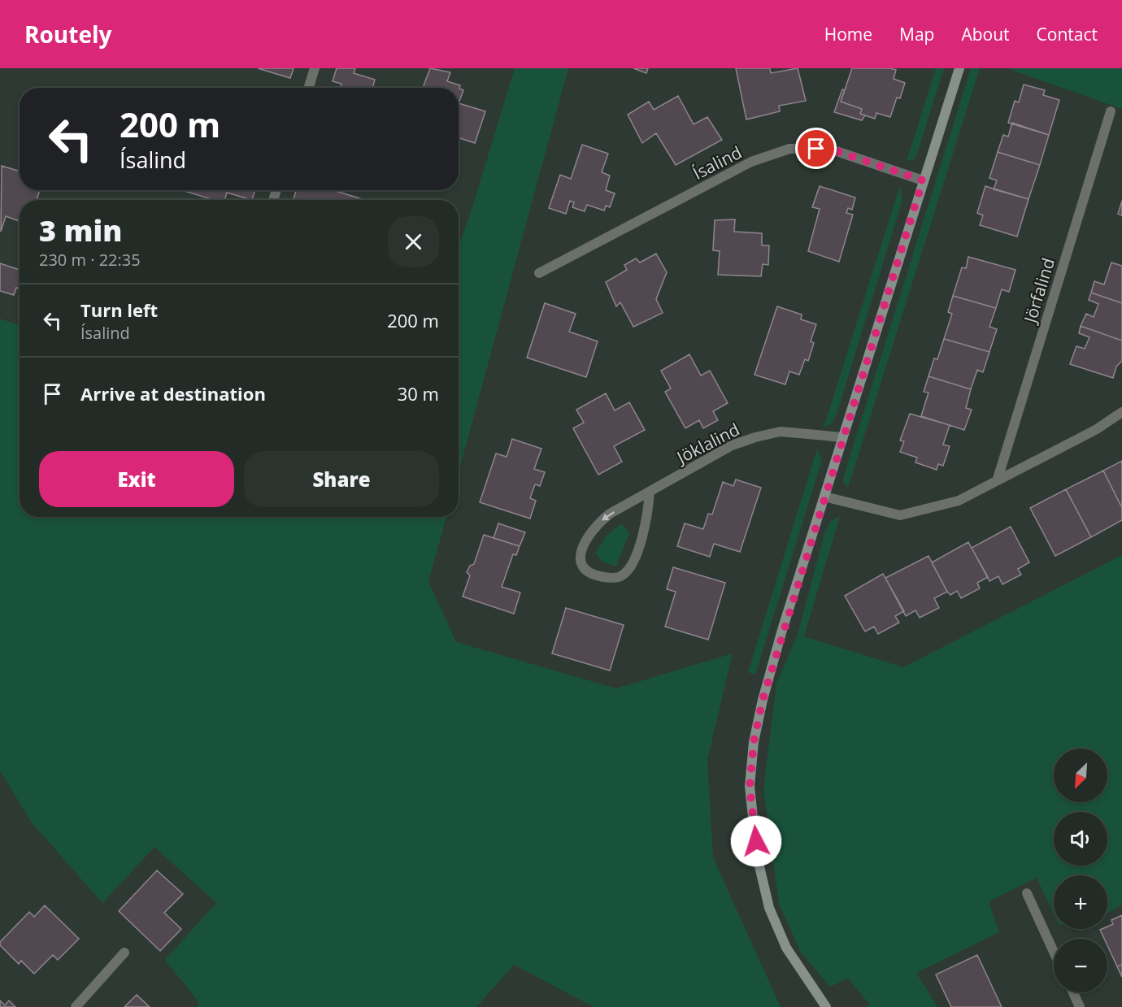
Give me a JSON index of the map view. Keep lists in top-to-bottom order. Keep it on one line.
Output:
{"streets":{"street":["Ísalind","Jörfalind","Jöklalind"]},"north":"bottom left","page":{"header":"Routely","nav":["Home","Map","About","Contact"],"turn":["200 m","Ísalind"],"heading":["3 min","230 m · 22:35"],"list":[{"name":"Turn left","note":"Ísalind","value":"200 m"},{"name":"Arrive at destination","value":"30 m"}],"buttons":["Exit","Share"],"map_buttons":["+","−"]}}
